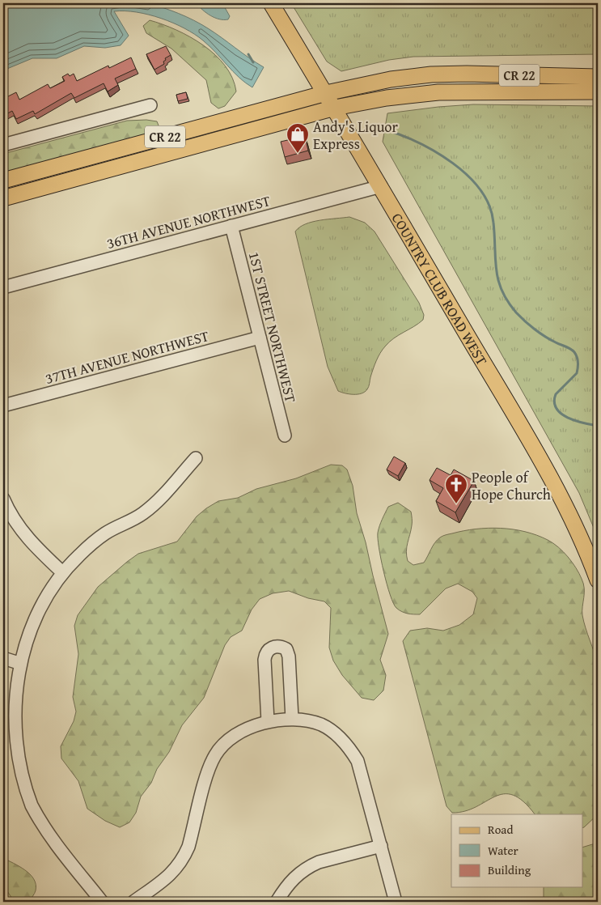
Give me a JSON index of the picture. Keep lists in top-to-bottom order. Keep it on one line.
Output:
{"streets":{"main road":["CR 22","COUNTRY CLUB ROAD WEST"],"street":["36TH AVENUE NORTHWEST","1ST STREET NORTHWEST","37TH AVENUE NORTHWEST"]},"crossings":[["CR 22","COUNTRY CLUB ROAD WEST"],["36TH AVENUE NORTHWEST","COUNTRY CLUB ROAD WEST"],["36TH AVENUE NORTHWEST","1ST STREET NORTHWEST"],["1ST STREET NORTHWEST","37TH AVENUE NORTHWEST"]],"places":{"shop":["Andy's Liquor Express"],"church":["People of Hope Church"]},"legend":["Road","Water","Building"]}
